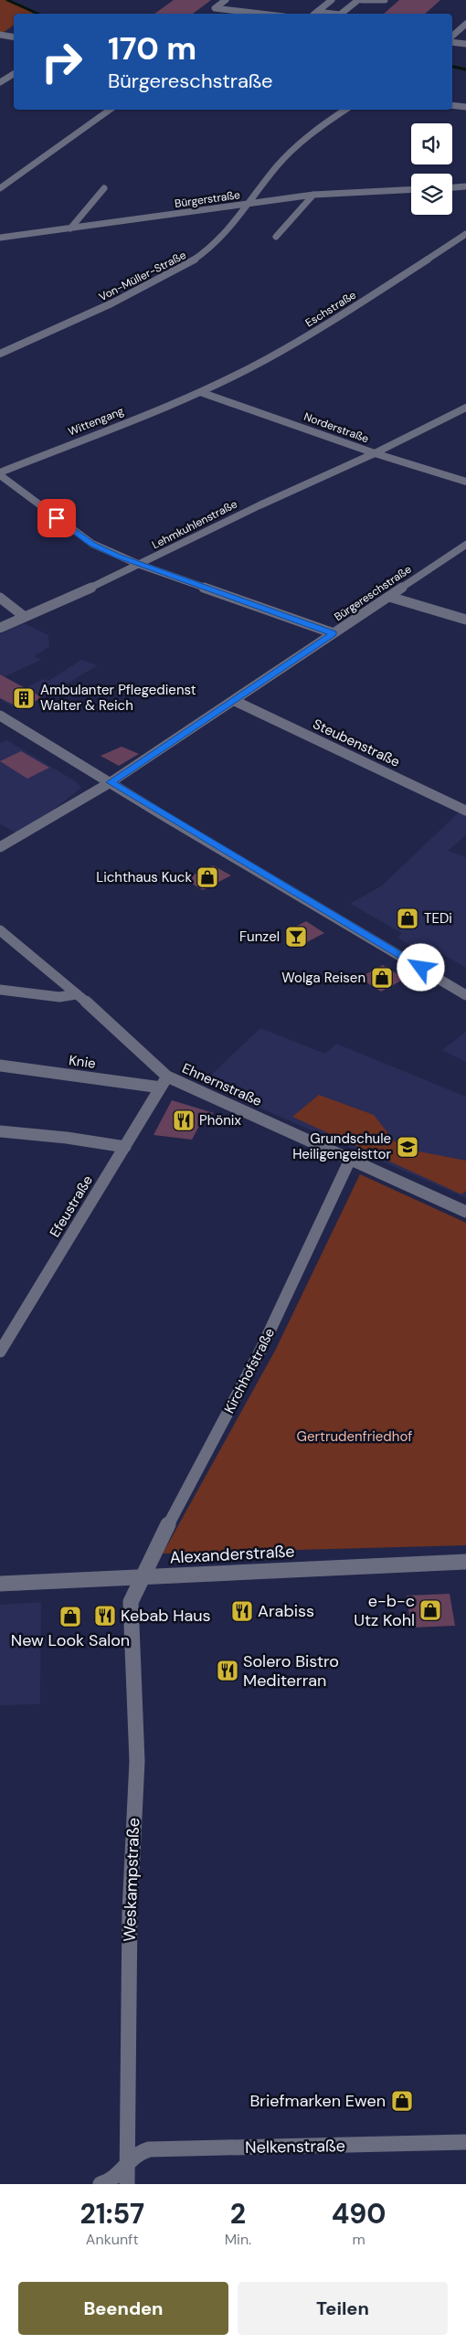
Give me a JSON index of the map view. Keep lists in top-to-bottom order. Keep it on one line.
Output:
{"streets":{"street":["Bürgerstraße","Von-Müller-Straße","Eschstraße","Wittengang","Norderstraße","Lehmkuhlenstraße","Bürgereschstraße","Steubenstraße","Knie","Ehnernstraße","Efeustraße","Kirchhofstraße","Alexanderstraße","Weskampstraße","Nelkenstraße"]},"crossings":[["Bürgerstraße","Von-Müller-Straße"],["Eschstraße","Wittengang"],["Eschstraße","Norderstraße"],["Wittengang","Norderstraße"],["Norderstraße","Lehmkuhlenstraße"],["Bürgereschstraße","Steubenstraße"],["Knie","Efeustraße"],["Ehnernstraße","Efeustraße"],["Ehnernstraße","Kirchhofstraße"],["Kirchhofstraße","Alexanderstraße"],["Kirchhofstraße","Weskampstraße"],["Alexanderstraße","Weskampstraße"],["Weskampstraße","Nelkenstraße"]],"parks":["Gertrudenfriedhof"],"places":{"building":["Ambulanter Pflegedienst Walter & Reich"],"shop":["Lichthaus Kuck","TEDi","Wolga Reisen","e-b-c Utz Kohl","New Look Salon","Briefmarken Ewen"],"bar":["Funzel"],"restaurant":["Phönix","Arabiss","Kebab Haus","Solero Bistro Mediterran"],"school or university":["Grundschule Heiligengeisttor"]},"page":{"turn":["170 m","Bürgereschstraße"],"eta":["21:57","Ankunft","2","Min.","490","m"],"buttons":["Beenden","Teilen"]}}
